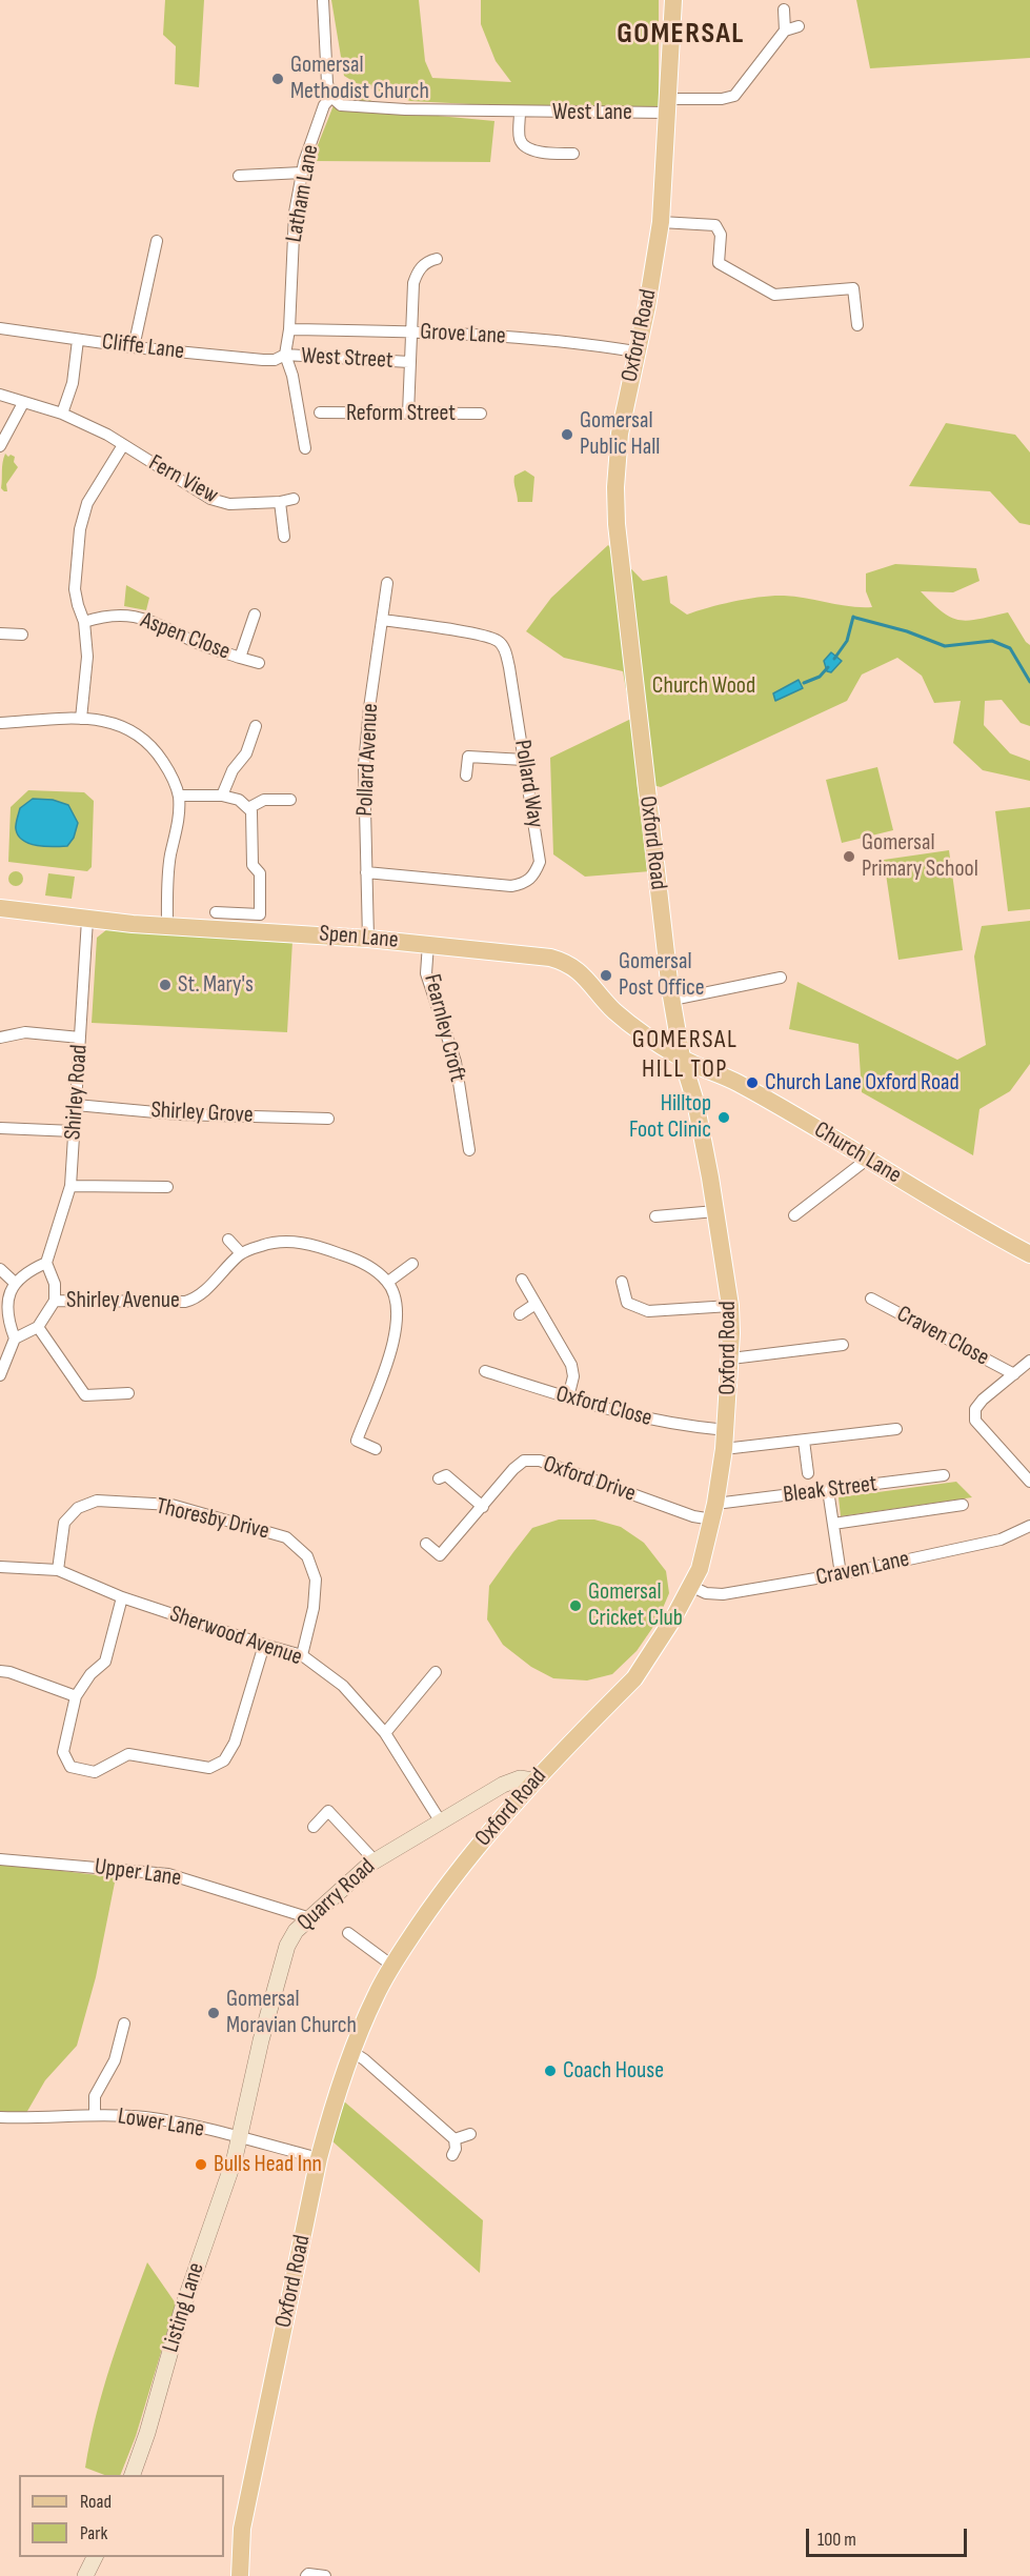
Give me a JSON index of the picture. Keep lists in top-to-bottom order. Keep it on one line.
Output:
{"streets":{"main road":["Oxford Road","Spen Lane","Church Lane"],"street":["West Lane","Latham Lane","Grove Lane","Cliffe Lane","West Street","Reform Street","Fern View","Aspen Close","Pollard Avenue","Pollard Way","Fearnley Croft","Shirley Road","Shirley Grove","Shirley Avenue","Craven Close","Oxford Close","Oxford Drive","Bleak Street","Thoresby Drive","Craven Lane","Sherwood Avenue","Upper Lane","Quarry Road","Lower Lane","Listing Lane"]},"crossings":[["West Lane","Latham Lane"],["West Lane","Oxford Road"],["Latham Lane","Grove Lane"],["Latham Lane","Cliffe Lane"],["Latham Lane","West Street"],["Grove Lane","Oxford Road"],["Oxford Road","Spen Lane"],["Oxford Road","Church Lane"],["Oxford Road","Oxford Close"],["Oxford Road","Oxford Drive"],["Oxford Road","Bleak Street"],["Oxford Road","Craven Lane"],["Oxford Road","Quarry Road"],["Oxford Road","Lower Lane"],["Cliffe Lane","West Street"],["Pollard Avenue","Pollard Way"],["Pollard Avenue","Spen Lane"],["Spen Lane","Fearnley Croft"],["Spen Lane","Shirley Road"],["Spen Lane","Church Lane"],["Shirley Road","Shirley Grove"],["Oxford Drive","Bleak Street"],["Thoresby Drive","Sherwood Avenue"],["Sherwood Avenue","Quarry Road"],["Upper Lane","Quarry Road"],["Quarry Road","Lower Lane"],["Quarry Road","Listing Lane"],["Lower Lane","Listing Lane"]],"districts":["GOMERSAL","GOMERSAL HILL TOP"],"parks":["Church Wood"],"places":["Gomersal Methodist Church","Gomersal Public Hall","Gomersal Primary School","Gomersal Post Office","St. Mary's","Church Lane Oxford Road","Hilltop Foot Clinic","Gomersal Cricket Club","Gomersal Moravian Church","Coach House","Bulls Head Inn"],"legend":["Road","Park"],"scale_bar":"100 m"}
